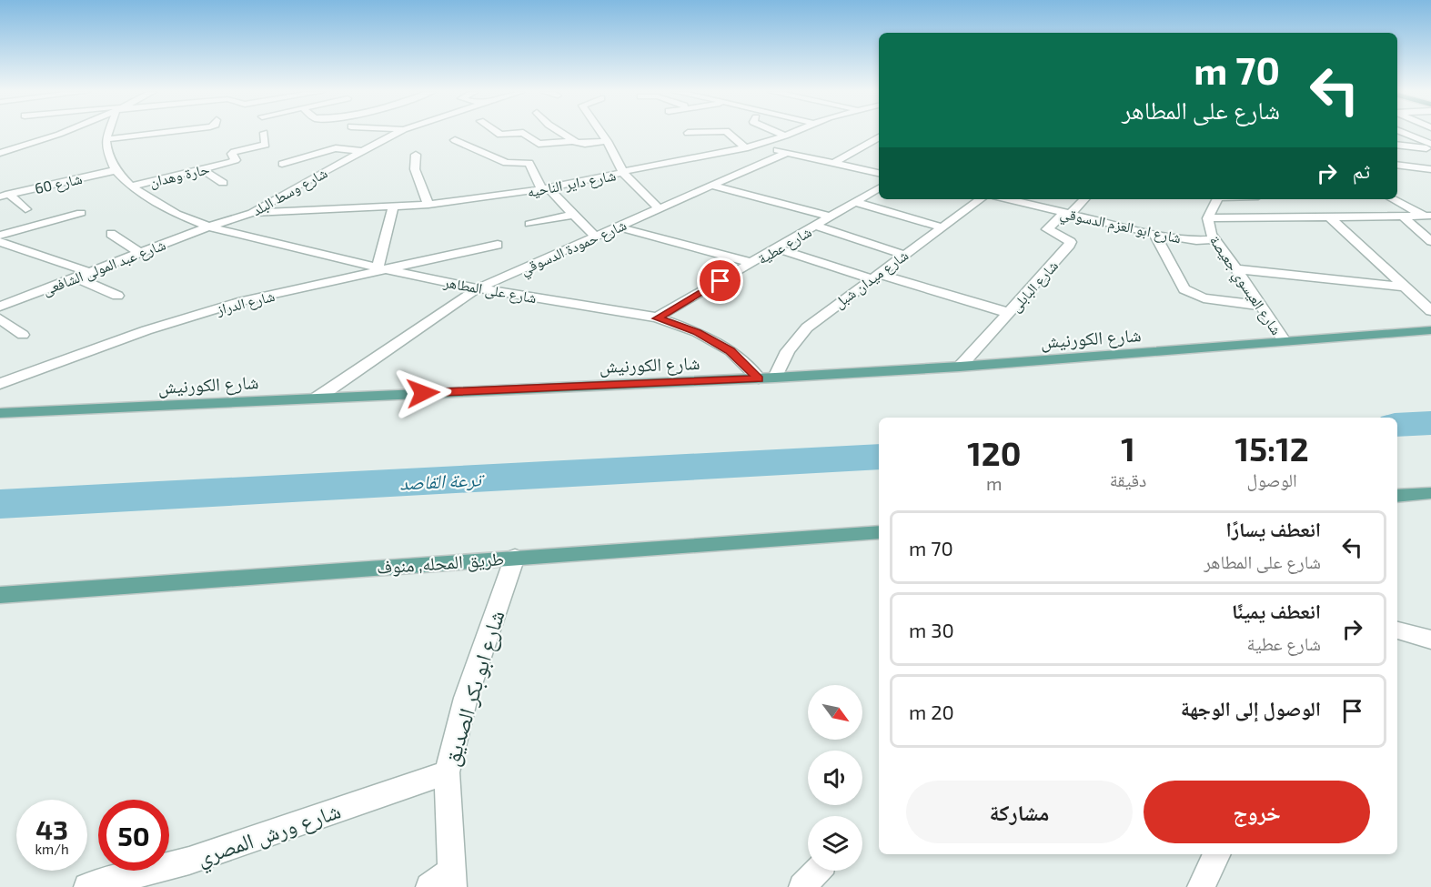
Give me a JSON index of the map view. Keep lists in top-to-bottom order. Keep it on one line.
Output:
{"streets":{"main road":["شارع الكورنيش","طريق المحله, منوف"],"street":["حارة وهدان","شارع 60","شارع داير الناحيه","شارع وسط البلد","شارع ابو العزم الدسوقي","شارع عطية","شارع حمودة الدسوقي","شارع عبد المولى الشافعى","شارع ميدان شبل","شارع العيسوي جعيصة","شارع البابلى","شارع على المطاهر","شارع الدراز","شارع ابو بكر الصديق","شارع ورش المصري"]},"crossings":[["شارع داير الناحيه","شارع وسط البلد"],["شارع وسط البلد","شارع عبد المولى الشافعى"],["شارع وسط البلد","شارع على المطاهر"],["شارع ابو العزم الدسوقي","شارع العيسوي جعيصة"],["شارع ابو العزم الدسوقي","شارع البابلى"],["شارع عطية","شارع على المطاهر"],["شارع حمودة الدسوقي","شارع على المطاهر"],["شارع حمودة الدسوقي","شارع الكورنيش"],["شارع عبد المولى الشافعى","شارع على المطاهر"],["شارع ميدان شبل","شارع الكورنيش"],["شارع العيسوي جعيصة","شارع الكورنيش"],["شارع البابلى","شارع الكورنيش"],["شارع على المطاهر","شارع الدراز"],["شارع على المطاهر","شارع الكورنيش"],["طريق المحله, منوف","شارع ابو بكر الصديق"],["شارع ابو بكر الصديق","شارع ورش المصري"]],"water":["ترعة القاصد"],"north":"bottom right","page":{"turn":["70 m","شارع على المطاهر"],"then":"ثم","eta":["15:12","الوصول","1","دقيقة","120","m"],"list":[{"name":"انعطف يسارًا","note":"شارع على المطاهر","value":"70 m"},{"name":"انعطف يمينًا","note":"شارع عطية","value":"30 m"},{"name":"الوصول إلى الوجهة","value":"20 m"}],"buttons":["خروج","مشاركة"],"speed":"43 km/h","limit":"50"}}
